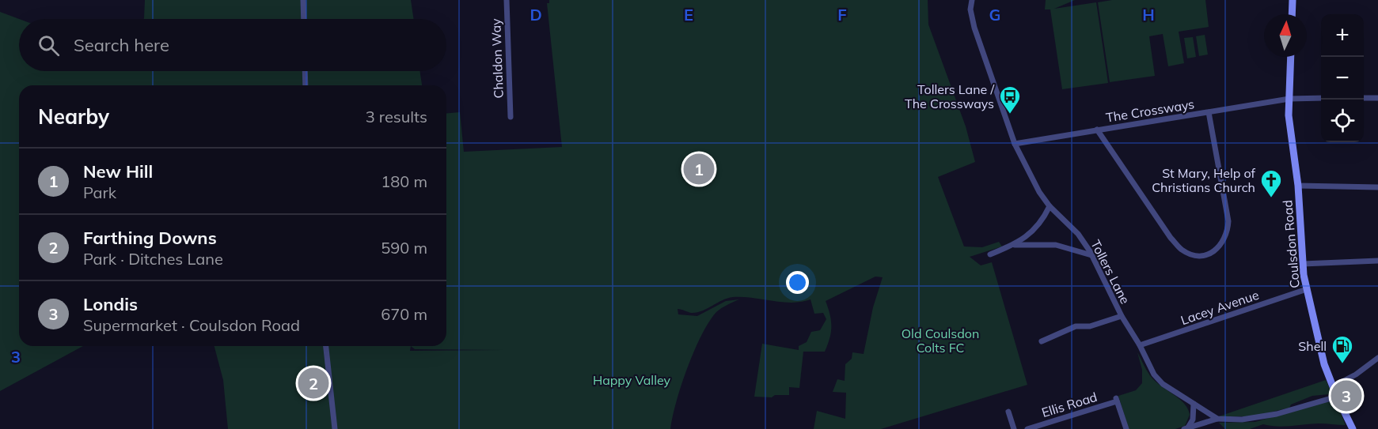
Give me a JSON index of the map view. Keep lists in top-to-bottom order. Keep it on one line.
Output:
{"streets":{"main road":["Coulsdon Road"],"street":["Chaldon Way","The Crossways","Tollers Lane","Lacey Avenue","Ellis Road"]},"crossings":[["The Crossways","Coulsdon Road"],["The Crossways","Tollers Lane"],["Coulsdon Road","Lacey Avenue"],["Tollers Lane","Lacey Avenue"]],"parks":["Old Coulsdon Colts FC","Happy Valley"],"places":{"bus stop":["Tollers Lane / The Crossways"],"church":["St Mary, Help of Christians Church"],"fuel station":["Shell"]},"north":"top","page":{"map_buttons":["+","−"],"search":"Search here","heading":["Nearby","3 results"],"list":[{"mark":"1","name":"New Hill","note":"Park","value":"180 m"},{"mark":"2","name":"Farthing Downs","note":"Park · Ditches Lane","value":"590 m"},{"mark":"3","name":"Londis","note":"Supermarket · Coulsdon Road","value":"670 m"}],"pins":["1","2","3"]},"grid":{"columns":["D","E","F","G","H"],"rows":["3"]}}
